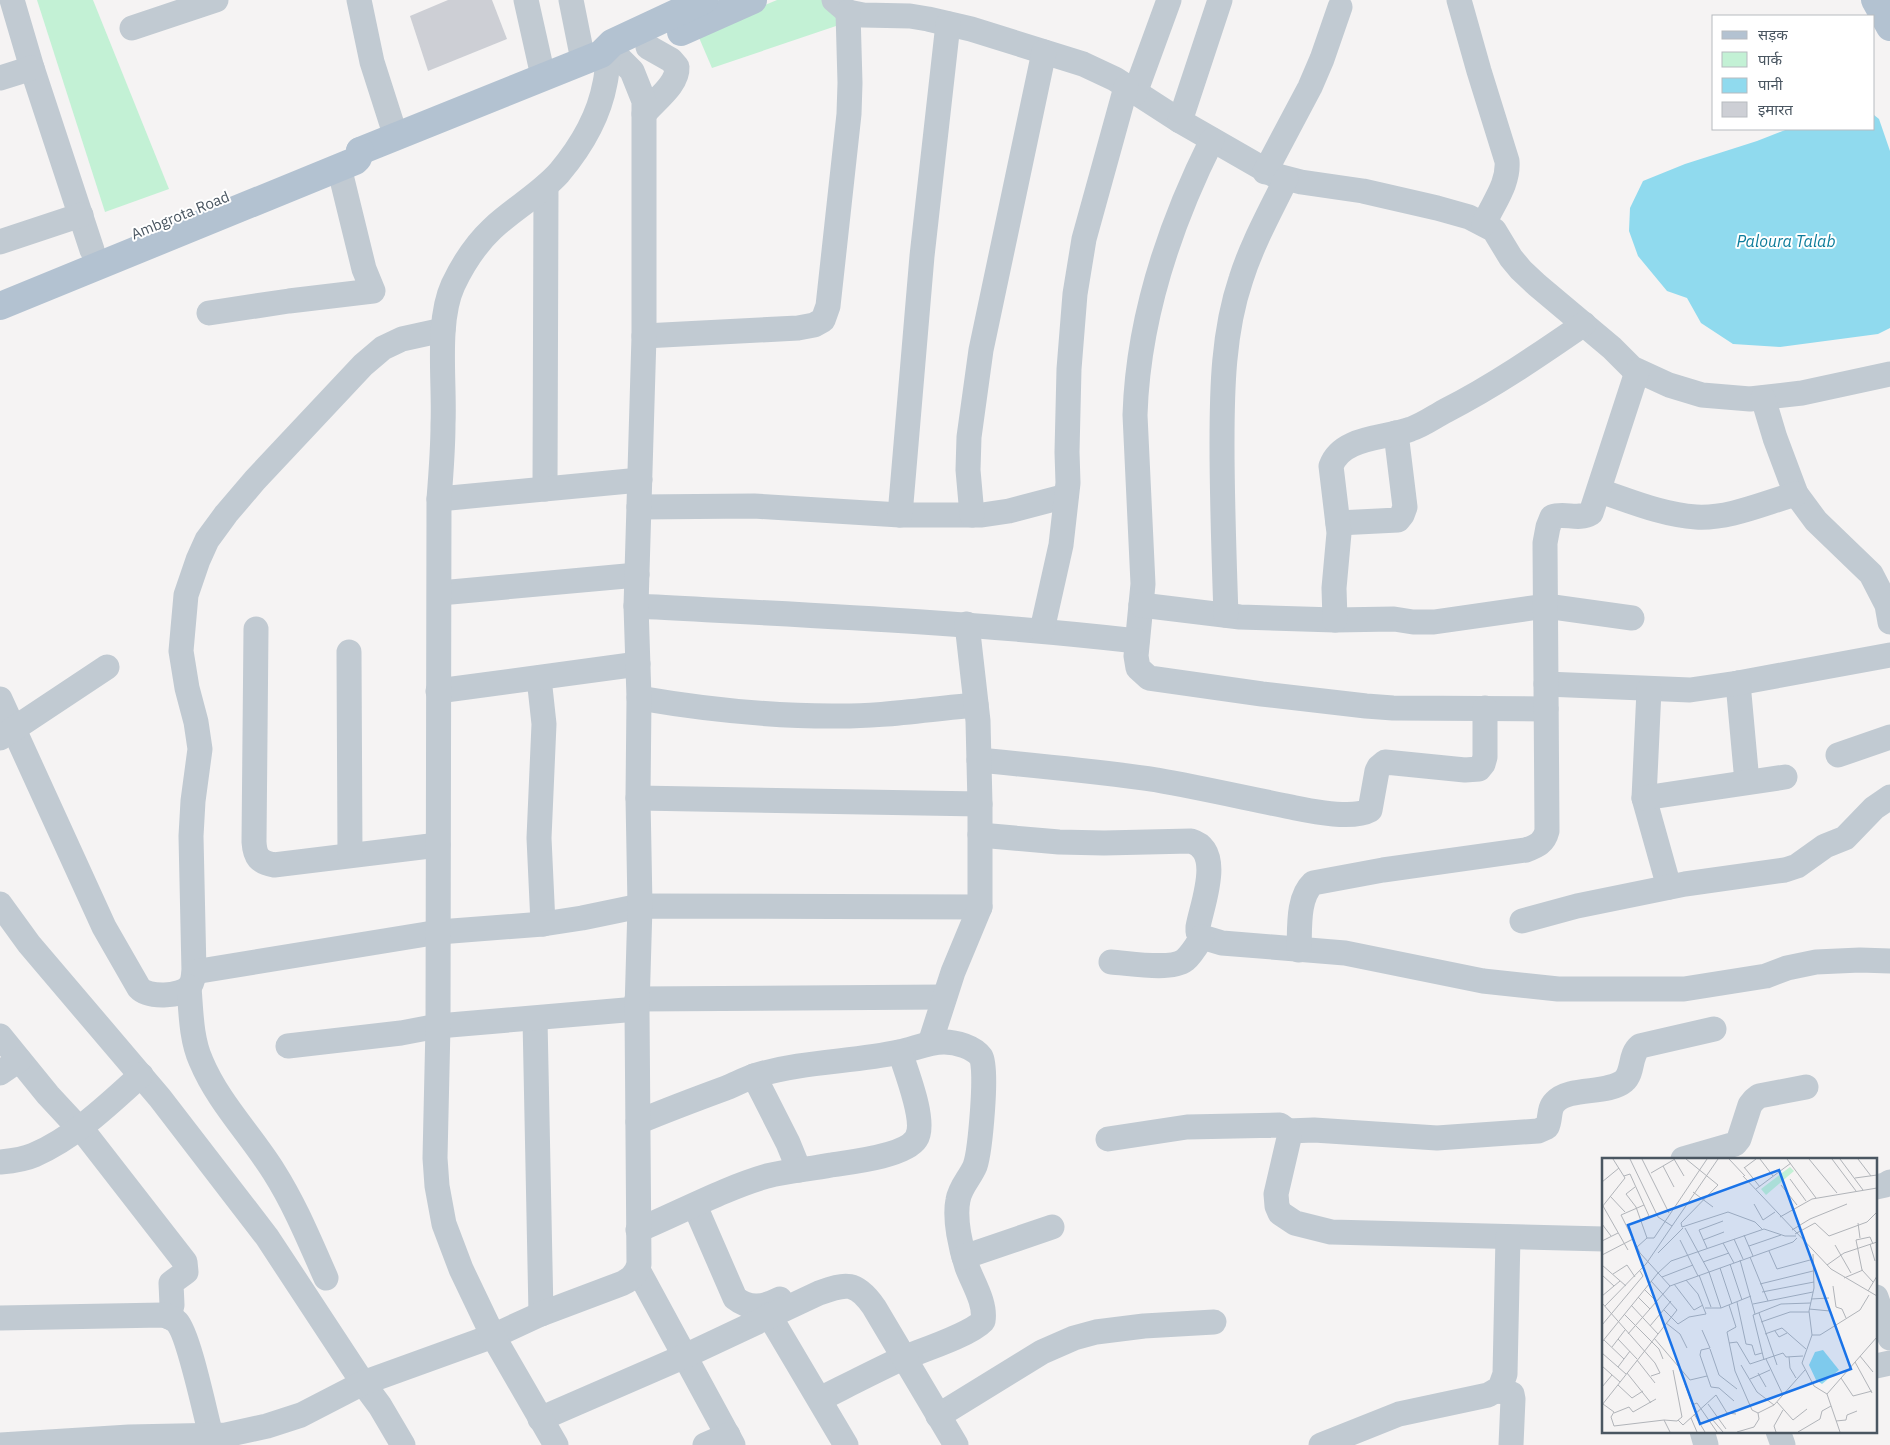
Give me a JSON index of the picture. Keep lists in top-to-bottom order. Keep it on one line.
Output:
{"streets":{"main road":["Ambgrota Road"]},"water":["Paloura Talab"],"legend":["सड़क","पार्क","पानी","इमारत"]}
